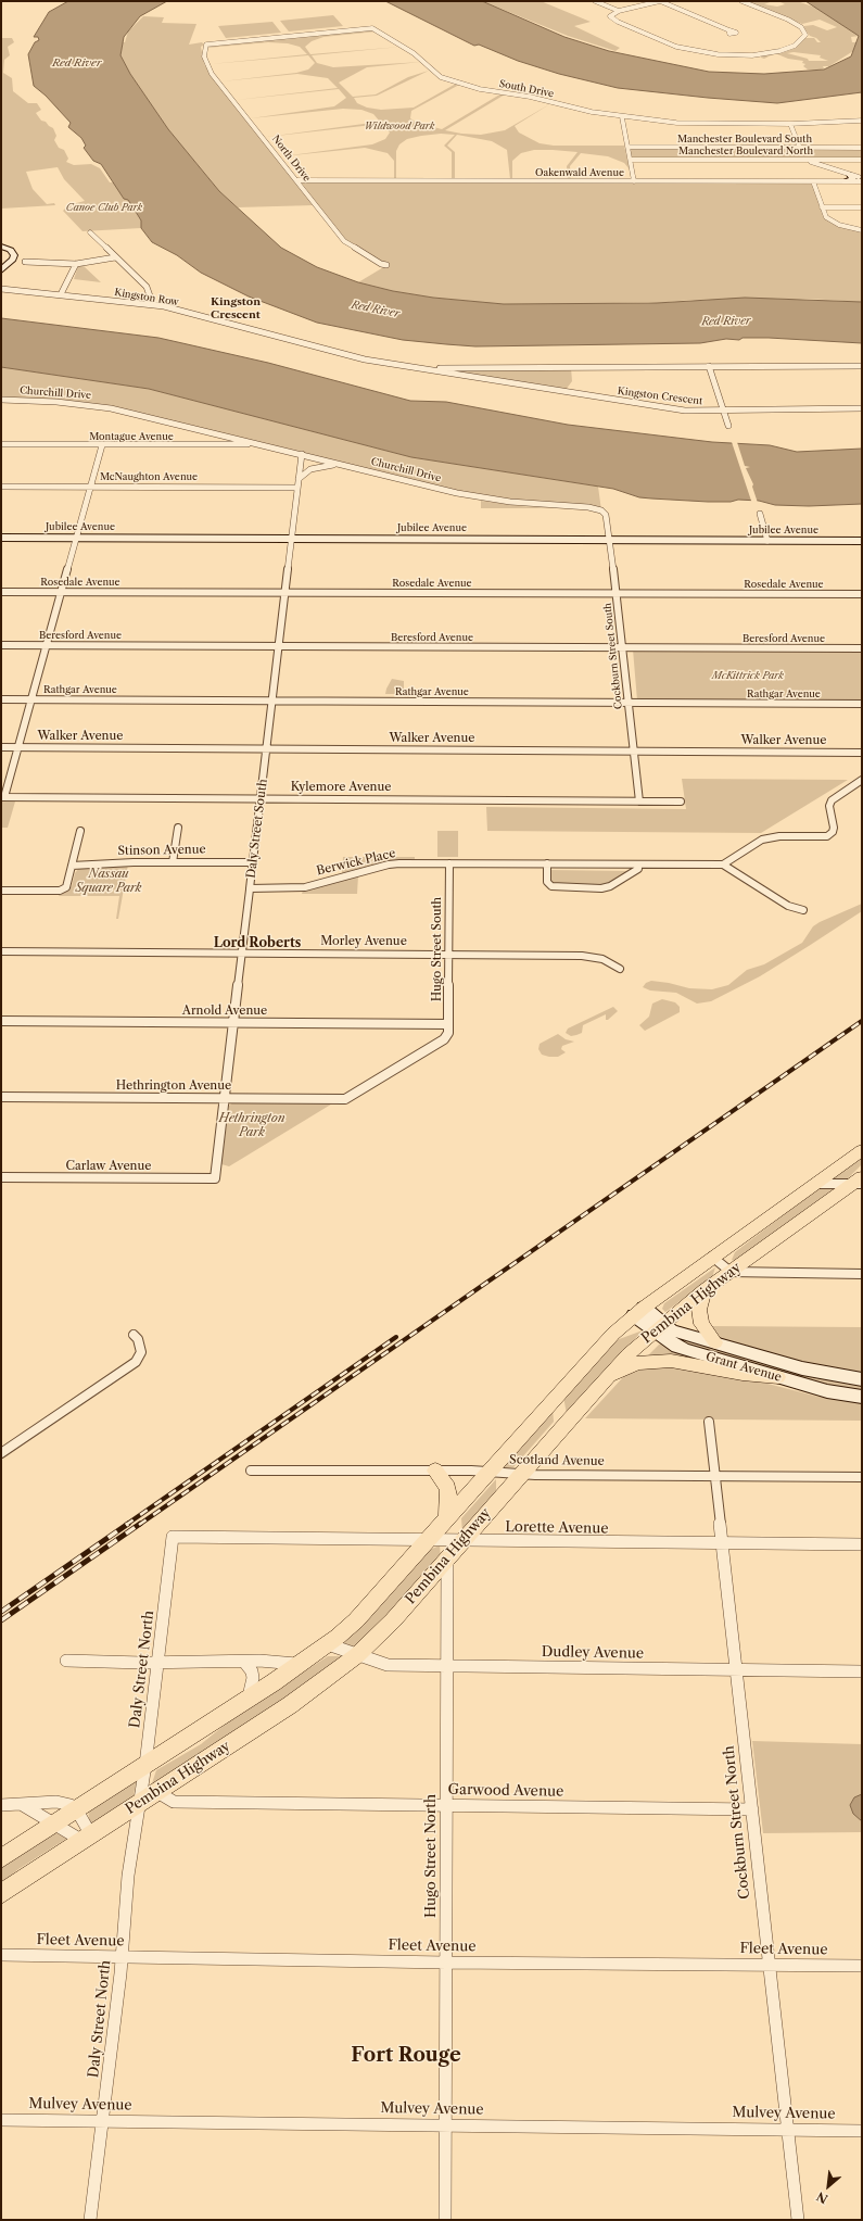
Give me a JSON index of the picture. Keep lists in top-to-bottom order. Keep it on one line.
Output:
{"streets":{"main road":["Jubilee Avenue","Pembina Highway","Grant Avenue"],"street":["South Drive","Manchester Boulevard South","Manchester Boulevard North","North Drive","Oakenwald Avenue","Kingston Row","Churchill Drive","Kingston Crescent","Montague Avenue","McNaughton Avenue","Rosedale Avenue","Beresford Avenue","Cockburn Street South","Rathgar Avenue","Walker Avenue","Kylemore Avenue","Daly Street South","Stinson Avenue","Berwick Place","Morley Avenue","Hugo Street South","Arnold Avenue","Hethrington Avenue","Carlaw Avenue","Scotland Avenue","Lorette Avenue","Dudley Avenue","Daly Street North","Garwood Avenue","Cockburn Street North","Hugo Street North","Fleet Avenue","Mulvey Avenue"]},"crossings":[["South Drive","North Drive"],["North Drive","Oakenwald Avenue"],["Kingston Row","Kingston Crescent"],["Churchill Drive","Montague Avenue"],["Churchill Drive","Cockburn Street South"],["Churchill Drive","Daly Street South"],["McNaughton Avenue","Daly Street South"],["Jubilee Avenue","Cockburn Street South"],["Jubilee Avenue","Daly Street South"],["Rosedale Avenue","Cockburn Street South"],["Rosedale Avenue","Daly Street South"],["Beresford Avenue","Cockburn Street South"],["Beresford Avenue","Daly Street South"],["Cockburn Street South","Rathgar Avenue"],["Cockburn Street South","Walker Avenue"],["Cockburn Street South","Kylemore Avenue"],["Rathgar Avenue","Daly Street South"],["Walker Avenue","Daly Street South"],["Kylemore Avenue","Daly Street South"],["Daly Street South","Stinson Avenue"],["Daly Street South","Berwick Place"],["Daly Street South","Morley Avenue"],["Daly Street South","Arnold Avenue"],["Daly Street South","Hethrington Avenue"],["Daly Street South","Carlaw Avenue"],["Berwick Place","Hugo Street South"],["Morley Avenue","Hugo Street South"],["Hugo Street South","Arnold Avenue"],["Hugo Street South","Hethrington Avenue"],["Pembina Highway","Grant Avenue"],["Pembina Highway","Scotland Avenue"],["Pembina Highway","Lorette Avenue"],["Pembina Highway","Dudley Avenue"],["Pembina Highway","Daly Street North"],["Pembina Highway","Garwood Avenue"],["Pembina Highway","Hugo Street North"],["Scotland Avenue","Cockburn Street North"],["Lorette Avenue","Daly Street North"],["Lorette Avenue","Cockburn Street North"],["Dudley Avenue","Cockburn Street North"],["Dudley Avenue","Hugo Street North"],["Daly Street North","Fleet Avenue"],["Daly Street North","Mulvey Avenue"],["Garwood Avenue","Cockburn Street North"],["Garwood Avenue","Hugo Street North"],["Cockburn Street North","Fleet Avenue"],["Cockburn Street North","Mulvey Avenue"],["Hugo Street North","Fleet Avenue"],["Hugo Street North","Mulvey Avenue"]],"districts":["Kingston Crescent","Lord Roberts","Fort Rouge"],"water":["Red River"],"parks":["Wildwood Park","Canoe Club Park","McKittrick Park","Nassau Square Park","Hethrington Park"],"north":"bottom left"}
